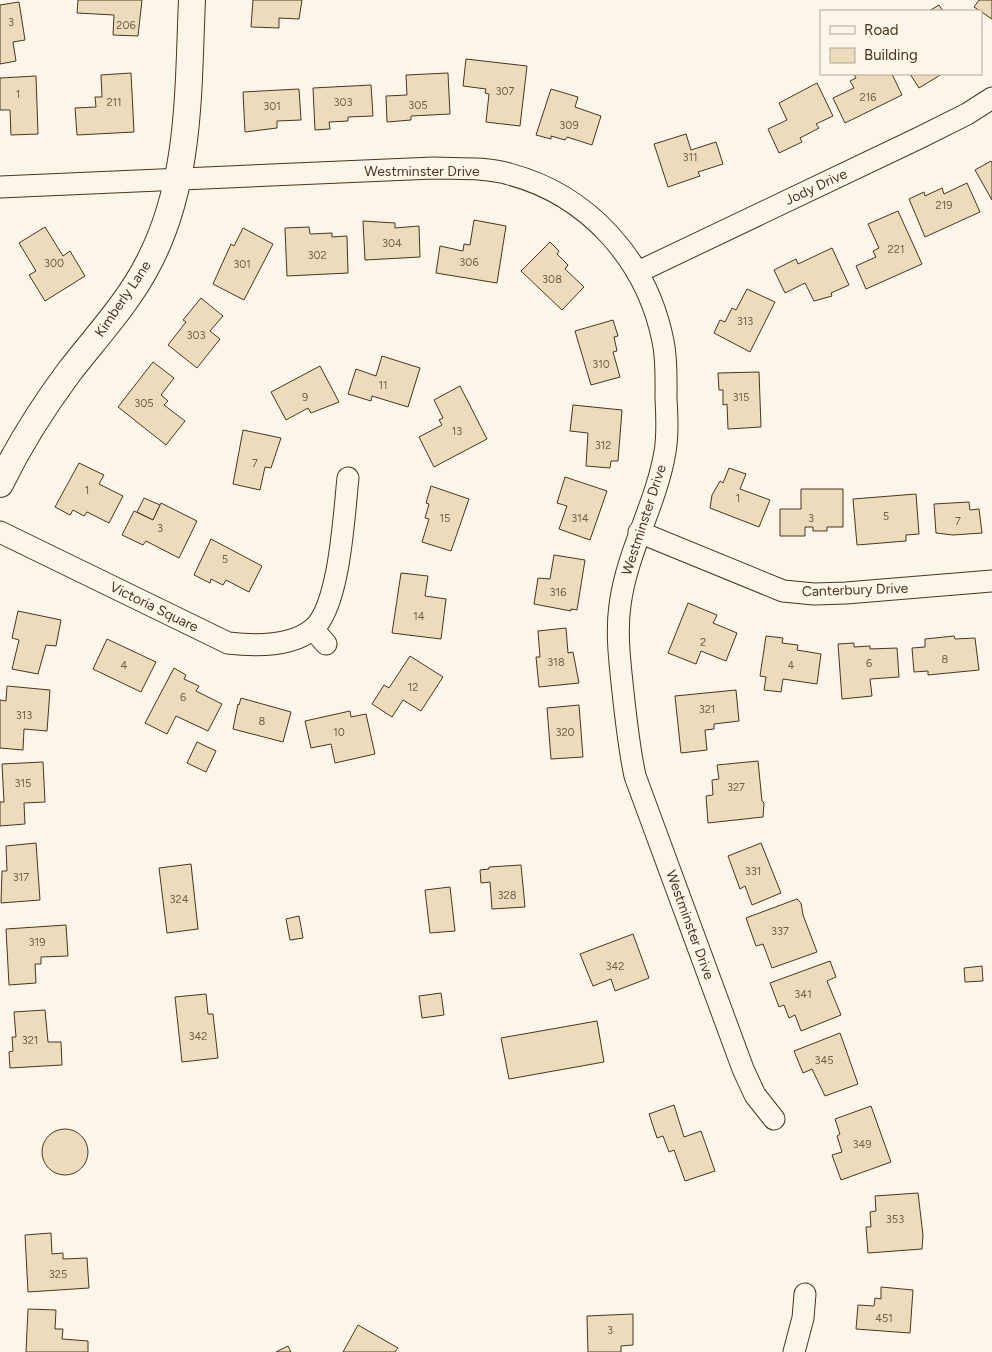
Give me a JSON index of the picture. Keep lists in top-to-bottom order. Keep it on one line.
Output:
{"streets":{"street":["Westminster Drive","Jody Drive","Kimberly Lane","Canterbury Drive","Victoria Square"]},"crossings":[["Westminster Drive","Jody Drive"],["Westminster Drive","Kimberly Lane"],["Westminster Drive","Canterbury Drive"]],"house_numbers":["3","206","307","1","216","211","303","305","301","309","311","219","304","221","302","306","300","301","308","313","303","310","11","9","315","305","13","312","7","1","1","5","15","314","3","7","3","5","316","14","2","8","318","6","4","4","12","6","321","313","8","10","320","315","327","331","317","328","324","337","319","342","341","342","321","345","349","353","325","451","3"],"legend":["Road","Building"]}
